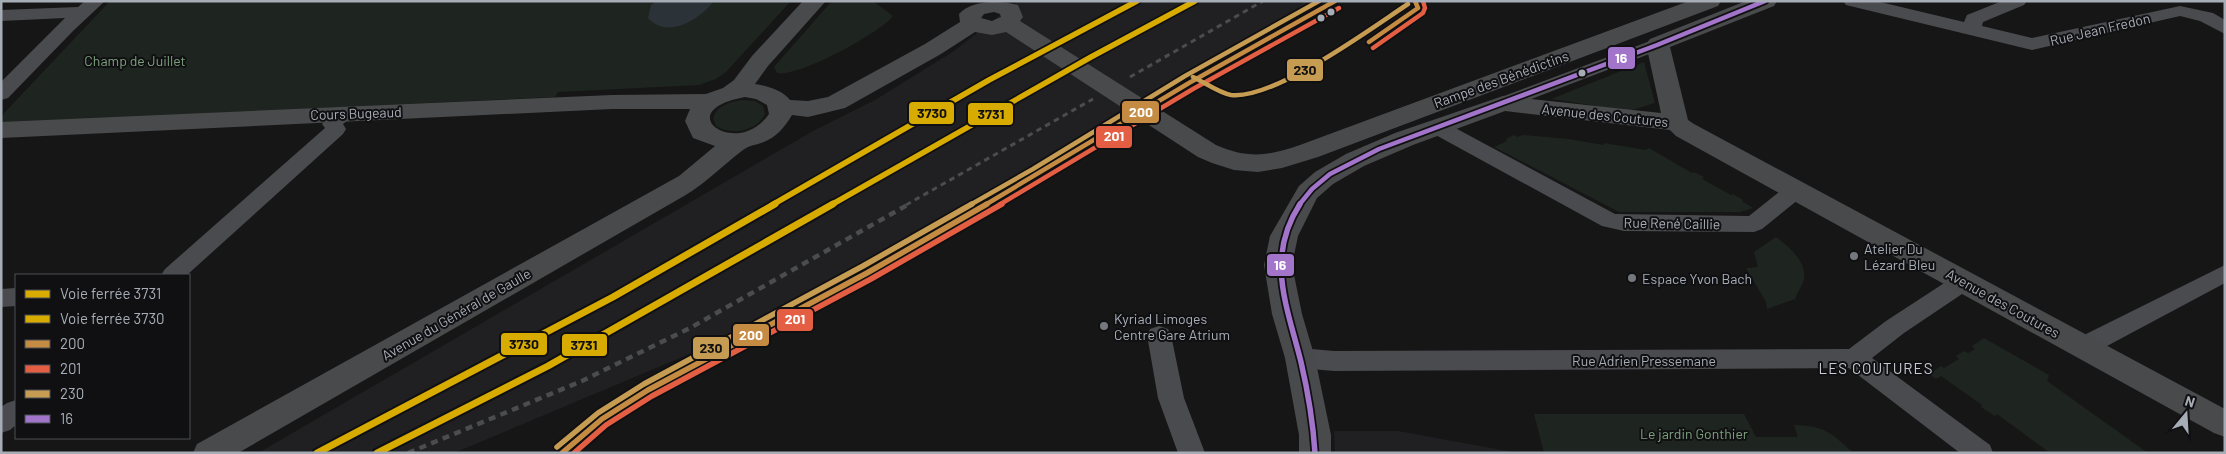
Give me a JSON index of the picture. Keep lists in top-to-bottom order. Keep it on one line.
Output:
{"streets":{"street":["Rue Jean Fredon","Rampe des Bénédictins","Cours Bugeaud","Avenue des Coutures","Rue René Caillie","Avenue du Général de Gaulle","Rue Adrien Pressemane"]},"crossings":[["Avenue des Coutures","Rue René Caillie"]],"districts":["LES COUTURES"],"parks":["Champ de Juillet","Le jardin Gonthier"],"places":["Atelier Du Lézard Bleu","Espace Yvon Bach","Kyriad Limoges Centre Gare Atrium"],"lines":["rail line 3731","rail line 3730","transit line 200","transit line 201","transit line 230","transit line 16"],"legend":["Voie ferrée 3731","Voie ferrée 3730","200","201","230","16"],"north":"top"}
